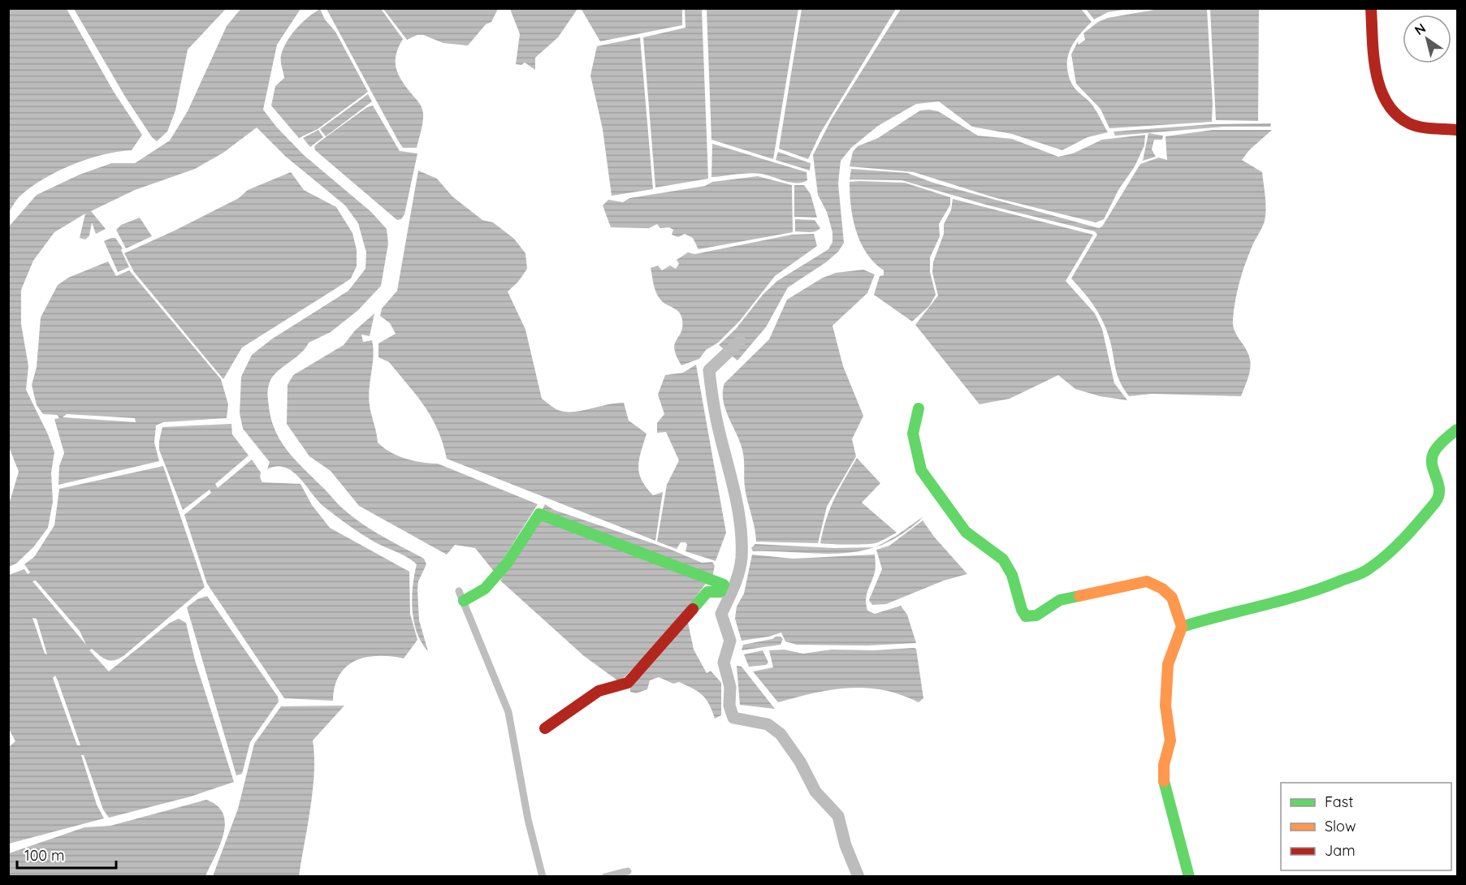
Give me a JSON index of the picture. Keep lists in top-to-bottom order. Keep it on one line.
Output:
{"legend":["Fast","Slow","Jam"],"scale_bar":"100 m","north":"top left"}
